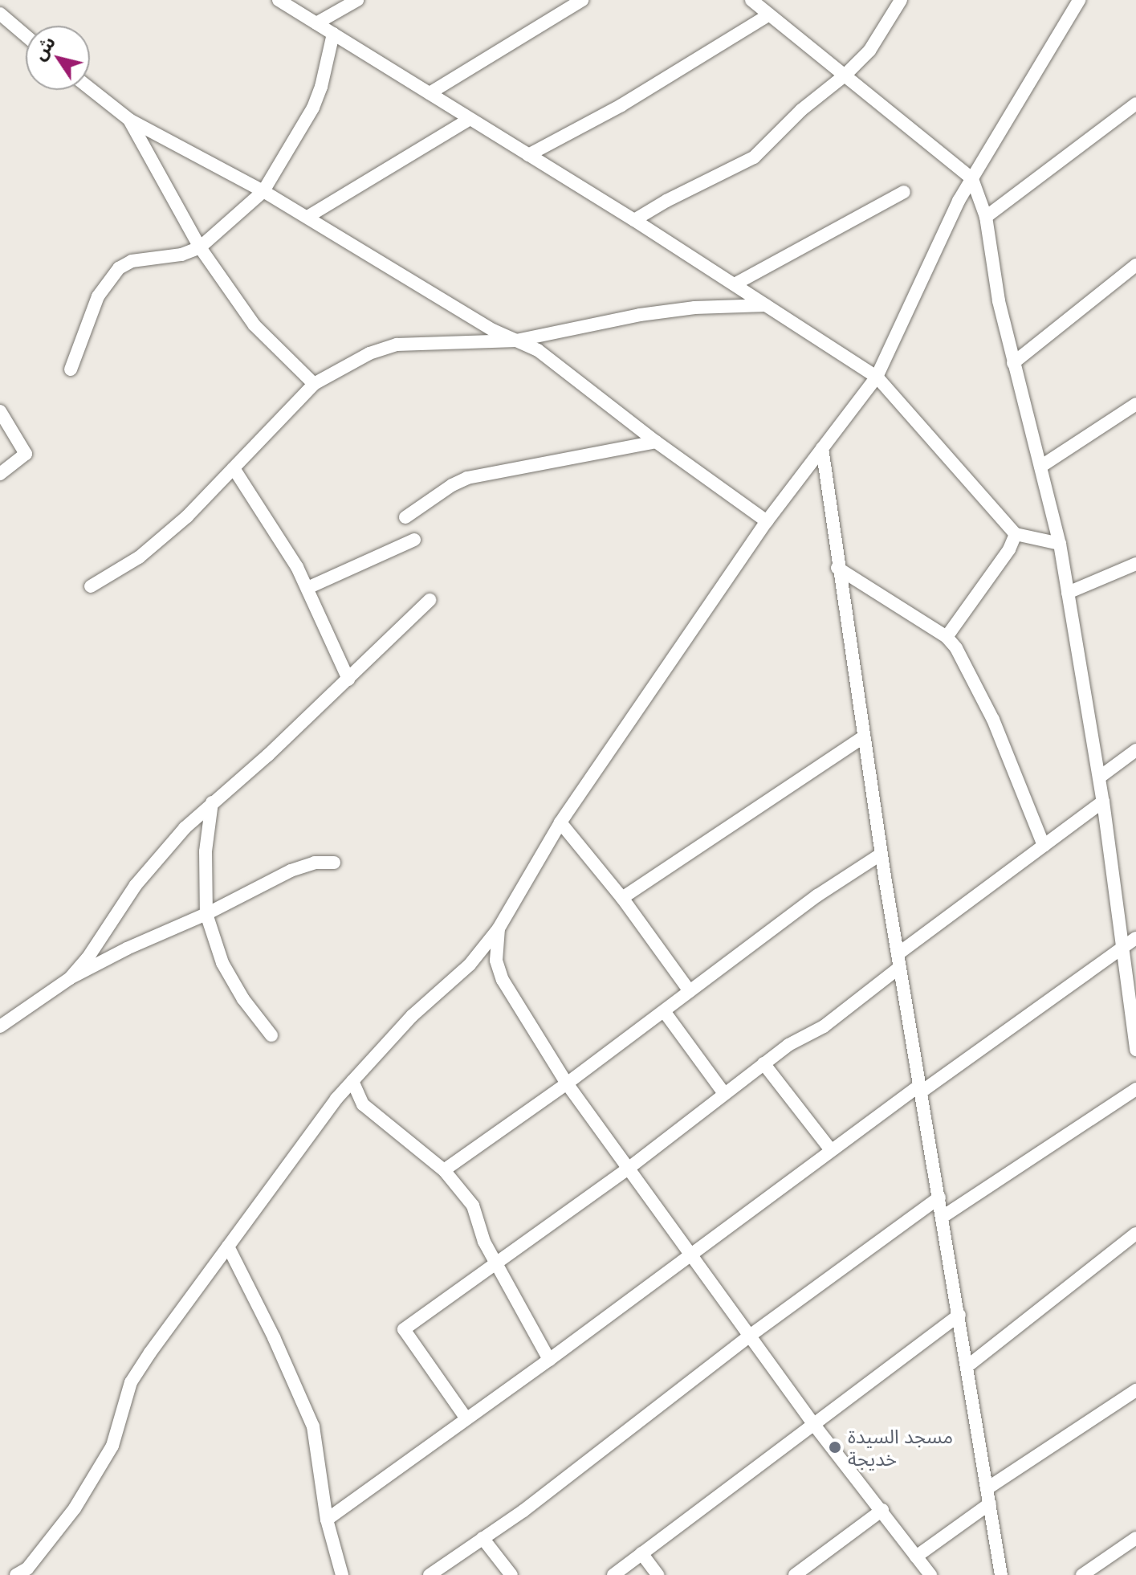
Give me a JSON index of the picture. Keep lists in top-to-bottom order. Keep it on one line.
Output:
{"places":["مسجد السيدة خديجة"],"north":"top left"}
